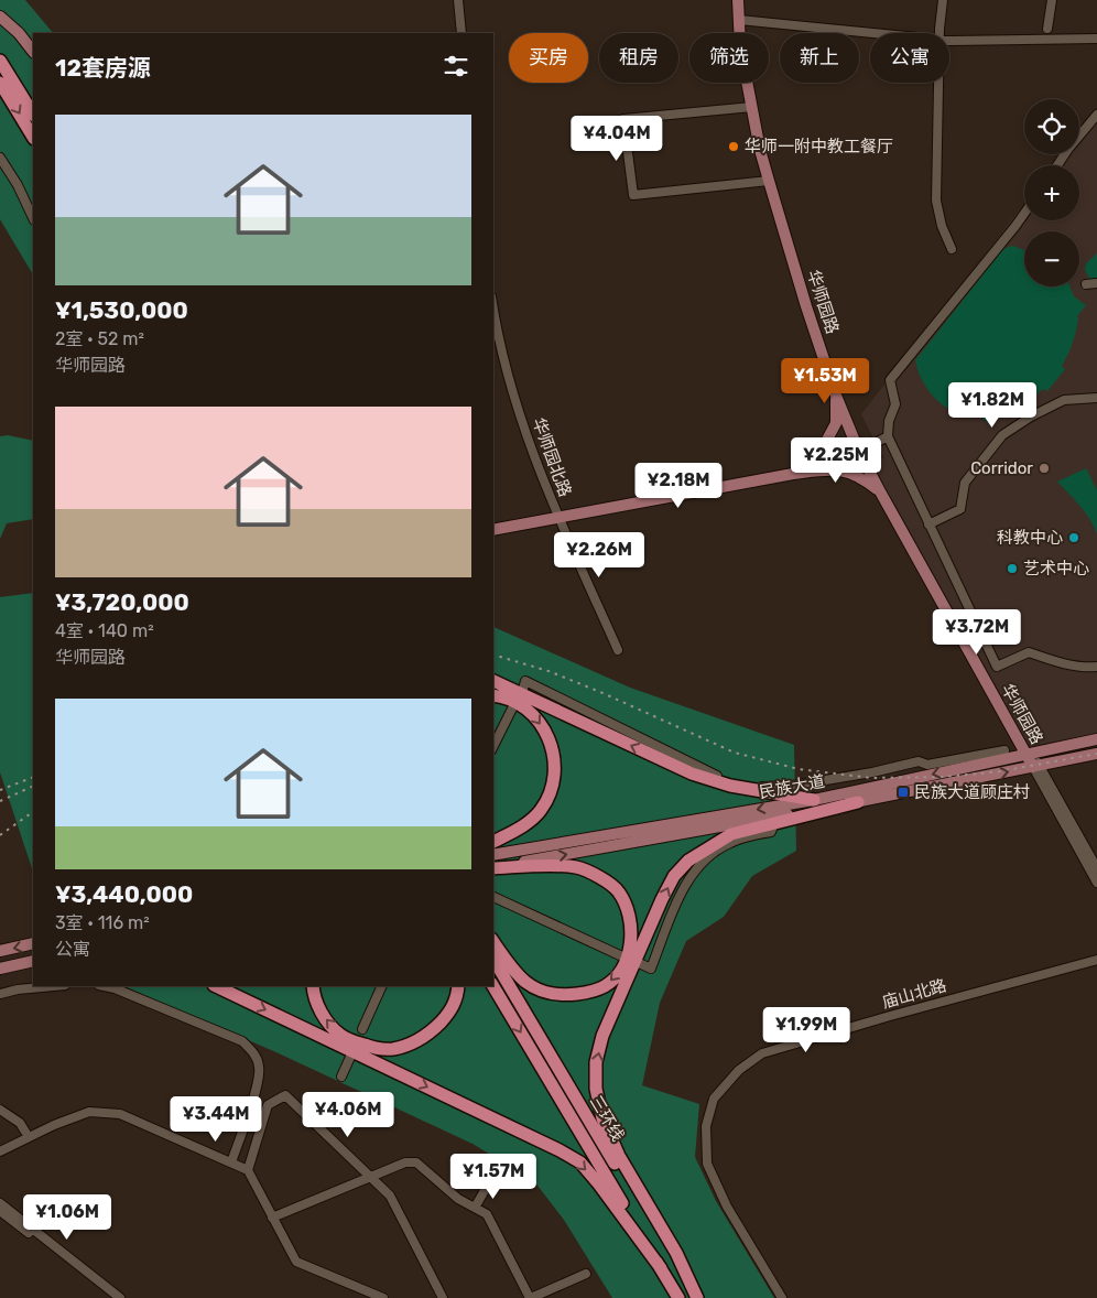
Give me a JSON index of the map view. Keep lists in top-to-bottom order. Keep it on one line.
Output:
{"streets":{"highway":["三环线"],"main road":["华师园路","民族大道"],"street":["华师园北路","庙山北路"]},"crossings":[["华师园路","民族大道"]],"places":{"other":["华师一附中教工餐厅","Corridor","科教中心","艺术中心"],"transit":["民族大道顾庄村"]},"page":{"chip":["买房","租房","筛选","新上","公寓"],"heading":"12套房源","map_buttons":["+","−"],"list":[{"name":"¥1,530,000","note":"2室 · 52 m² · 华师园路"},{"name":"¥3,720,000","note":"4室 · 140 m² · 华师园路"},{"name":"¥3,440,000","note":"3室 · 116 m² · 公寓"}],"price":["¥4.04M","¥1.53M","¥1.82M","¥2.25M","¥2.18M","¥2.26M","¥3.72M","¥1.99M","¥4.06M","¥3.44M","¥1.57M","¥1.06M"]}}
